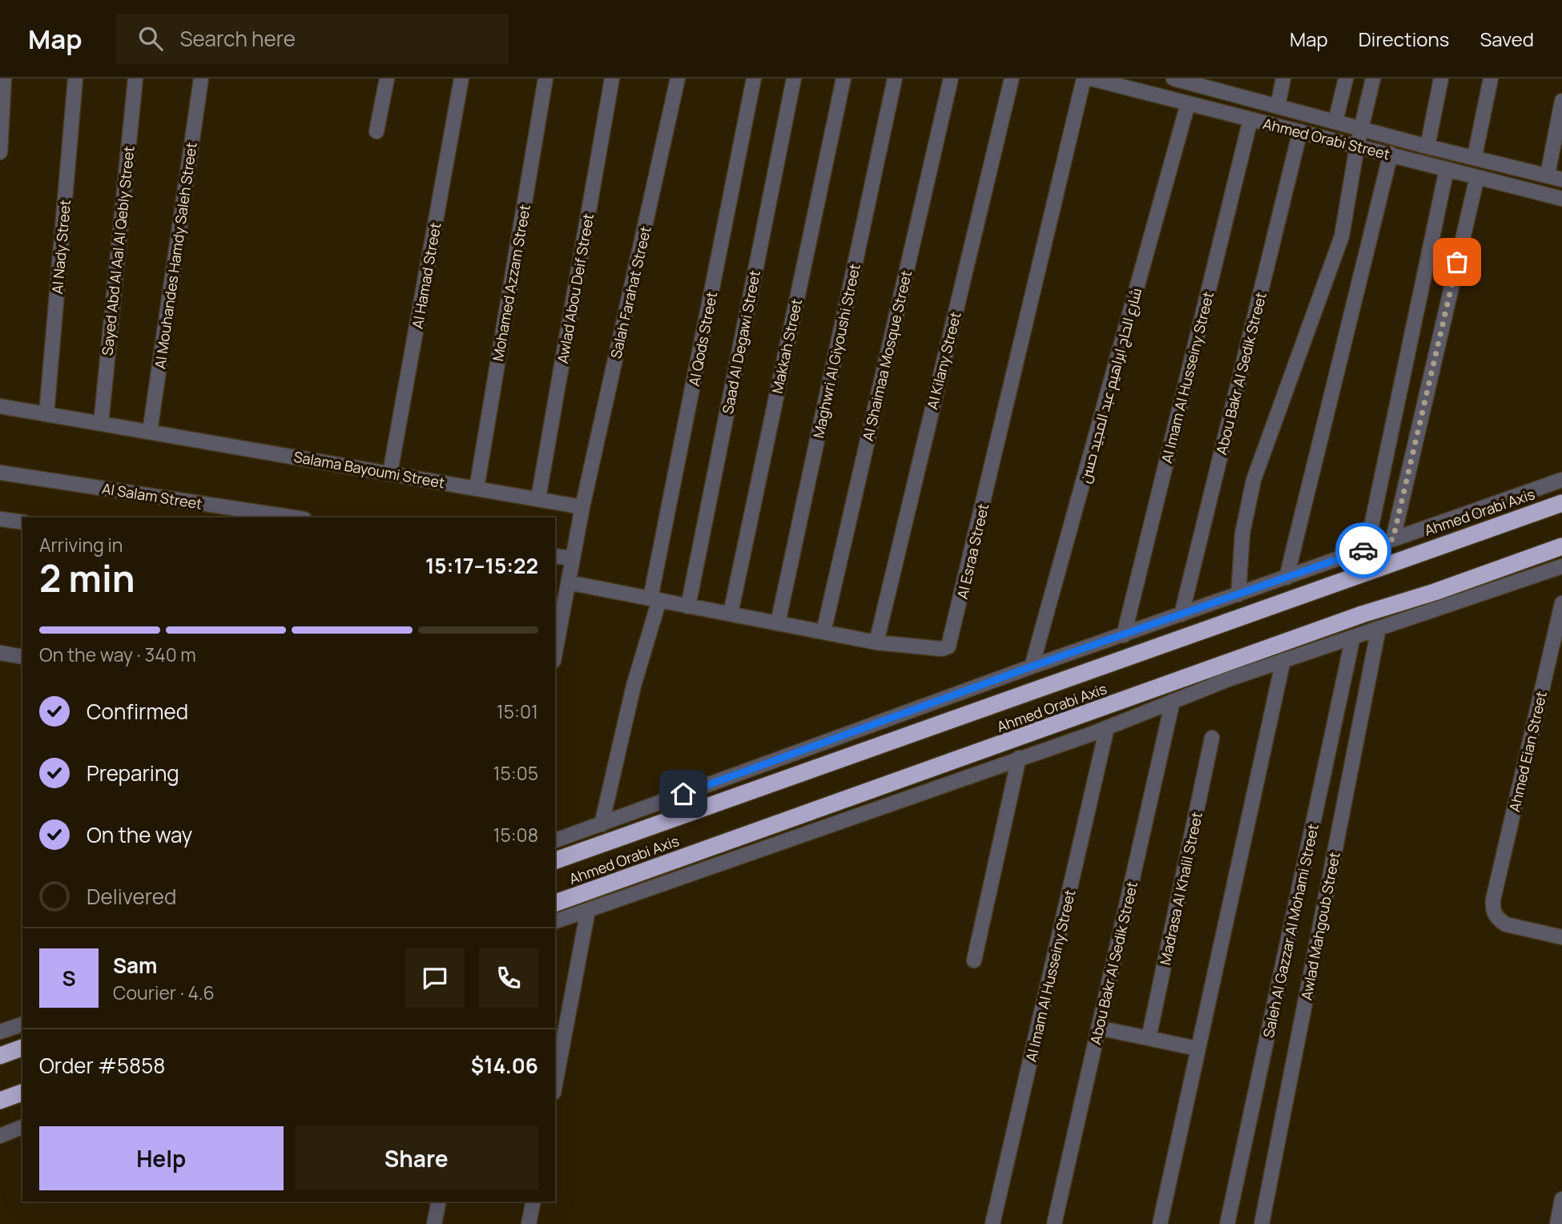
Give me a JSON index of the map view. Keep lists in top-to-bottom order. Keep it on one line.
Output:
{"streets":{"highway":["Ahmed Orabi Axis"],"street":["Ahmed Orabi Street","Al Nady Street","Sayed Abd Al Aal Al Qebly Street","Al Mouhandes Hamdy Saleh Street","Al Hamad Street","Mohamed Azzam Street","Awlad Abou Deif Street","Salah Farahat Street","Al Qods Street","Saad Al Degawi Street","Makkah Street","Maghwri Al Giyoushi Street","Al Shaimaa Mosque Street","Al Kilany Street","Abou Bakr Al Sedik Street","Al Imam Al Husseiny Street","شارع الحاج ابراهيم عبد المجيد حسن","Salama Bayoumi Street","Al Salam Street","Al Esraa Street","Ahmed Eian Street","Madrasa Al Khalil Street","Awlad Mahgoub Street","Saleh Al Gazzar Al Mohami Street"]},"crossings":[["Ahmed Orabi Street","Abou Bakr Al Sedik Street"],["Ahmed Orabi Street","Al Imam Al Husseiny Street"],["Ahmed Orabi Street","شارع الحاج ابراهيم عبد المجيد حسن"],["Al Nady Street","Salama Bayoumi Street"],["Sayed Abd Al Aal Al Qebly Street","Salama Bayoumi Street"],["Al Mouhandes Hamdy Saleh Street","Salama Bayoumi Street"],["Al Hamad Street","Salama Bayoumi Street"],["Mohamed Azzam Street","Salama Bayoumi Street"],["Awlad Abou Deif Street","Salama Bayoumi Street"],["Salah Farahat Street","Salama Bayoumi Street"],["Al Qods Street","Al Esraa Street"],["Saad Al Degawi Street","Al Esraa Street"],["Makkah Street","Al Esraa Street"],["Maghwri Al Giyoushi Street","Al Esraa Street"],["Al Shaimaa Mosque Street","Al Esraa Street"],["Al Kilany Street","Al Esraa Street"]],"page":{"header":"Map","search":"Search here","nav":["Map","Directions","Saved"],"heading":["2 min","Arriving in","15:17–15:22"],"panel":["Sam","Courier · 4.6","Order #5858","$14.06"],"bar":"On the way · 340 m","list":[["Confirmed","15:01"],["Preparing","15:05"],["On the way","15:08"],"Delivered"],"round":"S","buttons":["Help","Share"]}}
